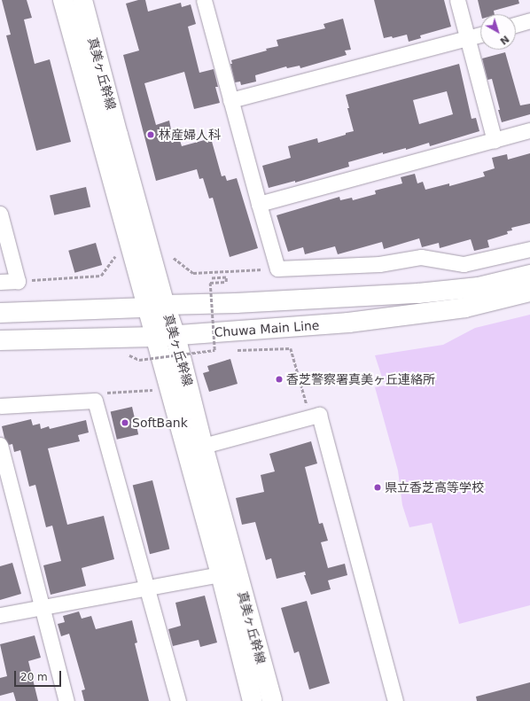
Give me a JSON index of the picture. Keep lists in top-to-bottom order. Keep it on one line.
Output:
{"streets":{"street":["真美ヶ丘幹線","Chuwa Main Line"]},"crossings":[["真美ヶ丘幹線","Chuwa Main Line"]],"places":["林産婦人科","香芝警察署真美ヶ丘連絡所","SoftBank","県立香芝高等学校"],"scale_bar":"20 m","north":"bottom right"}
